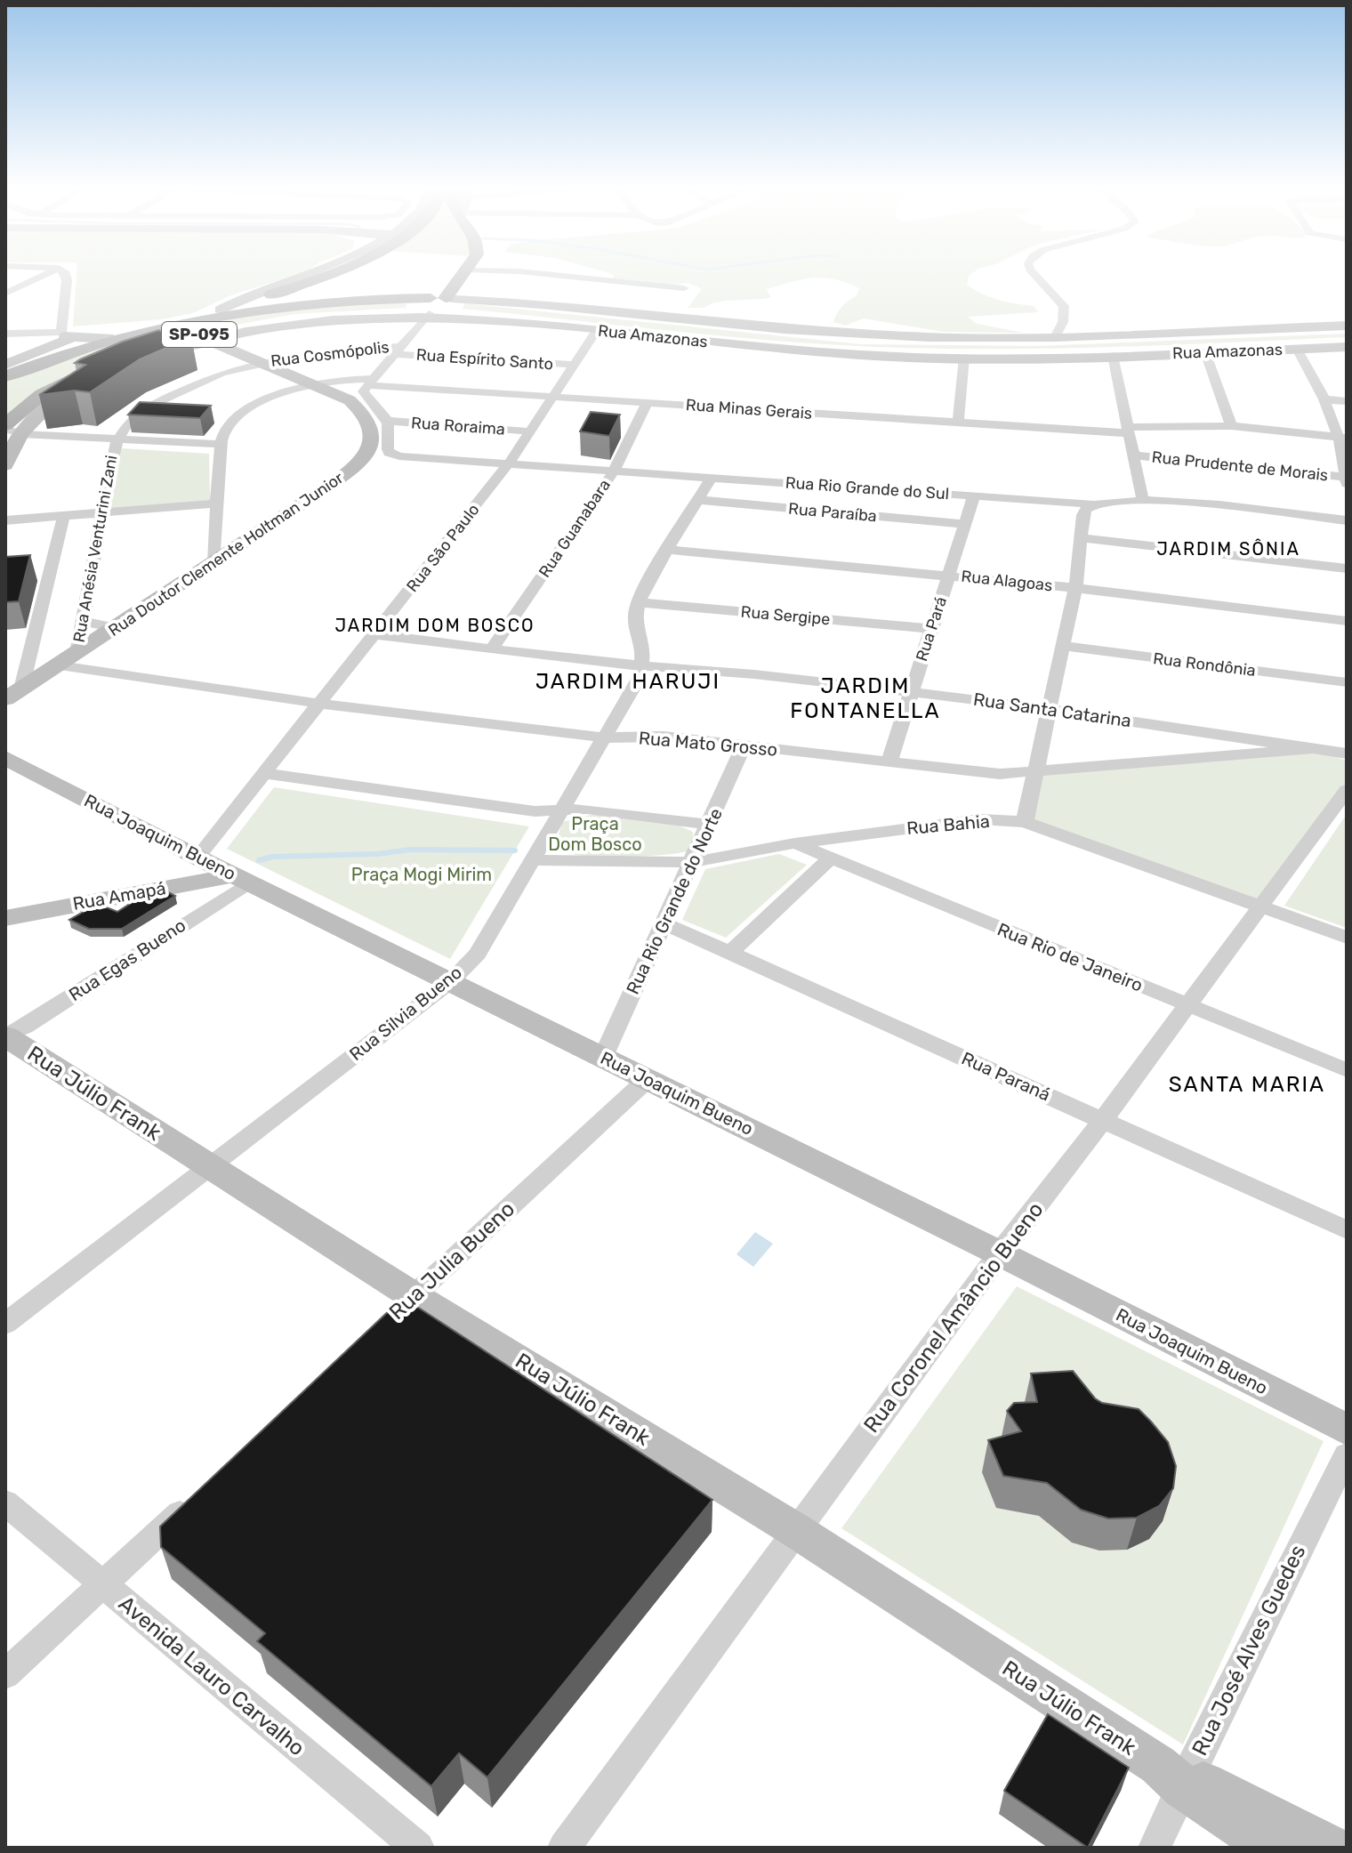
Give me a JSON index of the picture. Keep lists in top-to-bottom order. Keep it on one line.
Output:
{"streets":{"main road":["SP-095","Rua Amazonas"],"street":["Rua Cosmópolis","Rua Espírito Santo","Rua Minas Gerais","Rua Roraima","Rua Prudente de Morais","Rua Rio Grande do Sul","Rua Paraíba","Rua Guanabara","Rua São Paulo","Rua Anésia Venturini Zani","Rua Doutor Clemente Holtman Junior","Rua Alagoas","Rua Sergipe","Rua Pará","Rua Rondônia","Rua Santa Catarina","Rua Mato Grosso","Rua Bahia","Rua Joaquim Bueno","Rua Amapá","Rua Rio Grande do Norte","Rua Rio de Janeiro","Rua Egas Bueno","Rua Silvia Bueno","Rua Paraná","Rua Júlio Frank","Rua Julia Bueno","Rua Coronel Amâncio Bueno","Rua José Alves Guedes","Avenida Lauro Carvalho"]},"crossings":[["SP-095","Rua Amazonas"],["Rua Amazonas","Rua São Paulo"],["Rua Amazonas","Rua Doutor Clemente Holtman Junior"],["Rua Cosmópolis","Rua Espírito Santo"],["Rua Cosmópolis","Rua Anésia Venturini Zani"],["Rua Cosmópolis","Rua Doutor Clemente Holtman Junior"],["Rua Espírito Santo","Rua São Paulo"],["Rua Minas Gerais","Rua Guanabara"],["Rua Minas Gerais","Rua São Paulo"],["Rua Minas Gerais","Rua Doutor Clemente Holtman Junior"],["Rua Roraima","Rua Rio Grande do Sul"],["Rua Roraima","Rua São Paulo"],["Rua Rio Grande do Sul","Rua Guanabara"],["Rua Rio Grande do Sul","Rua São Paulo"],["Rua Rio Grande do Sul","Rua Pará"],["Rua Rio Grande do Sul","Rua Silvia Bueno"],["Rua Paraíba","Rua Pará"],["Rua Paraíba","Rua Silvia Bueno"],["Rua Guanabara","Rua Santa Catarina"],["Rua São Paulo","Rua Santa Catarina"],["Rua São Paulo","Rua Mato Grosso"],["Rua São Paulo","Rua Joaquim Bueno"],["Rua São Paulo","Rua Amapá"],["Rua Anésia Venturini Zani","Rua Doutor Clemente Holtman Junior"],["Rua Anésia Venturini Zani","Rua Mato Grosso"],["Rua Doutor Clemente Holtman Junior","Rua Mato Grosso"],["Rua Alagoas","Rua Pará"],["Rua Alagoas","Rua Silvia Bueno"],["Rua Sergipe","Rua Pará"],["Rua Sergipe","Rua Silvia Bueno"],["Rua Pará","Rua Santa Catarina"],["Rua Pará","Rua Mato Grosso"],["Rua Santa Catarina","Rua Mato Grosso"],["Rua Santa Catarina","Rua Silvia Bueno"],["Rua Mato Grosso","Rua Rio Grande do Norte"],["Rua Mato Grosso","Rua Silvia Bueno"],["Rua Bahia","Rua Rio Grande do Norte"],["Rua Bahia","Rua Rio de Janeiro"],["Rua Bahia","Rua Silvia Bueno"],["Rua Bahia","Rua Coronel Amâncio Bueno"],["Rua Joaquim Bueno","Rua Amapá"],["Rua Joaquim Bueno","Rua Rio Grande do Norte"],["Rua Joaquim Bueno","Rua Egas Bueno"],["Rua Joaquim Bueno","Rua Silvia Bueno"],["Rua Joaquim Bueno","Rua Julia Bueno"],["Rua Joaquim Bueno","Rua Coronel Amâncio Bueno"],["Rua Amapá","Rua Egas Bueno"],["Rua Rio Grande do Norte","Rua Paraná"],["Rua Rio de Janeiro","Rua Coronel Amâncio Bueno"],["Rua Egas Bueno","Rua Júlio Frank"],["Rua Silvia Bueno","Rua Júlio Frank"],["Rua Paraná","Rua Coronel Amâncio Bueno"],["Rua Júlio Frank","Rua Julia Bueno"],["Rua Júlio Frank","Rua Coronel Amâncio Bueno"],["Rua Júlio Frank","Rua José Alves Guedes"]],"districts":["JARDIM SÔNIA","JARDIM DOM BOSCO","JARDIM HARUJI","JARDIM FONTANELLA","SANTA MARIA"],"parks":["Praça Dom Bosco","Praça Mogi Mirim"]}
